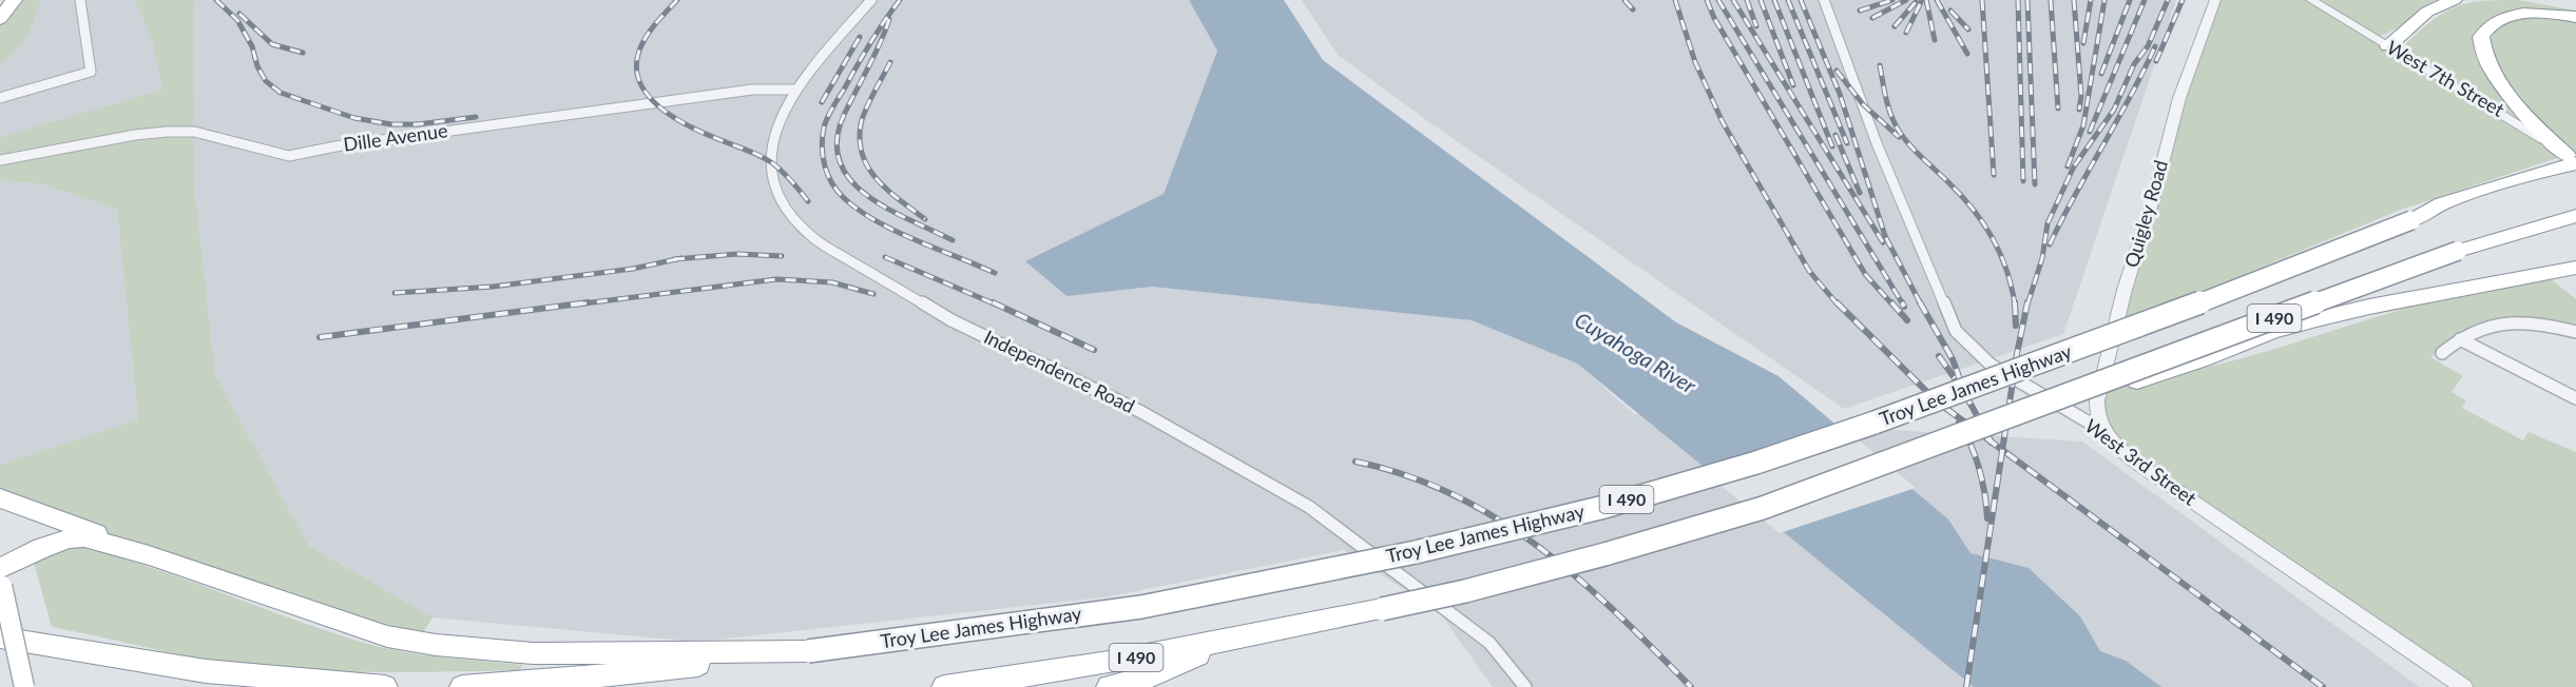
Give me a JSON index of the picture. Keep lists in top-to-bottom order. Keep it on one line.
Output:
{"streets":{"highway":["I 490","Troy Lee James Highway"],"street":["West 7th Street","Dille Avenue","Quigley Road","Independence Road","West 3rd Street"]},"crossings":[["Dille Avenue","Independence Road"],["Quigley Road","West 3rd Street"]],"water":["Cuyahoga River"]}
